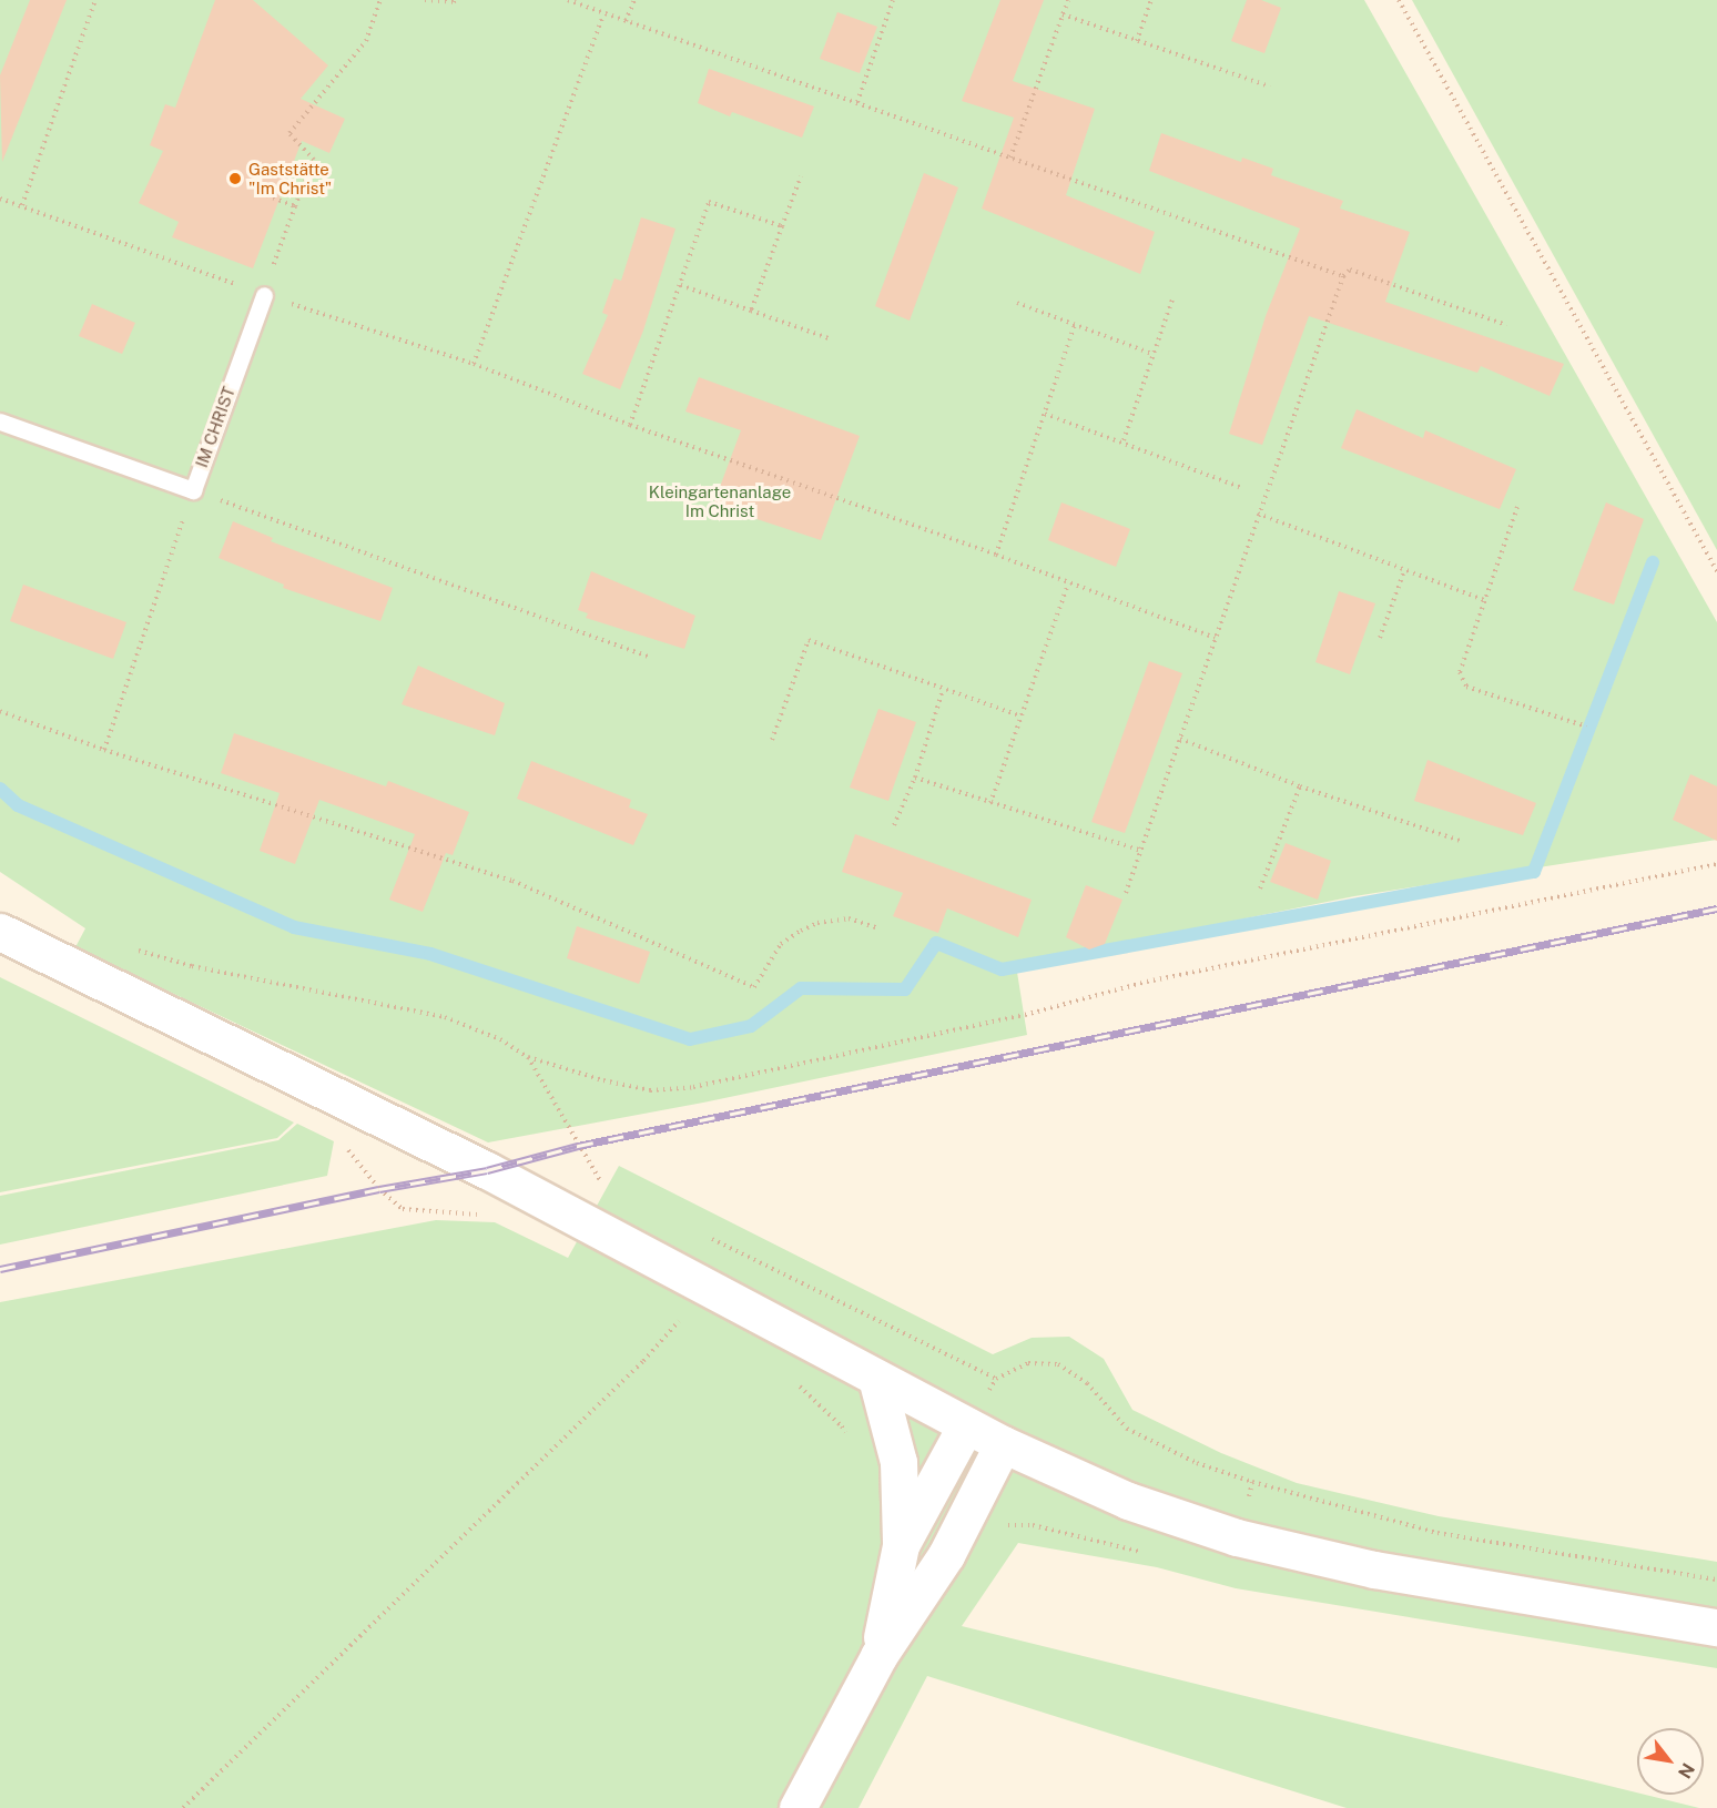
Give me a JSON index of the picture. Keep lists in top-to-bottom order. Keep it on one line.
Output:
{"streets":{"lane":["IM CHRIST"]},"parks":["Kleingartenanlage Im Christ"],"places":["Gaststätte \"Im Christ\""],"north":"bottom right"}
